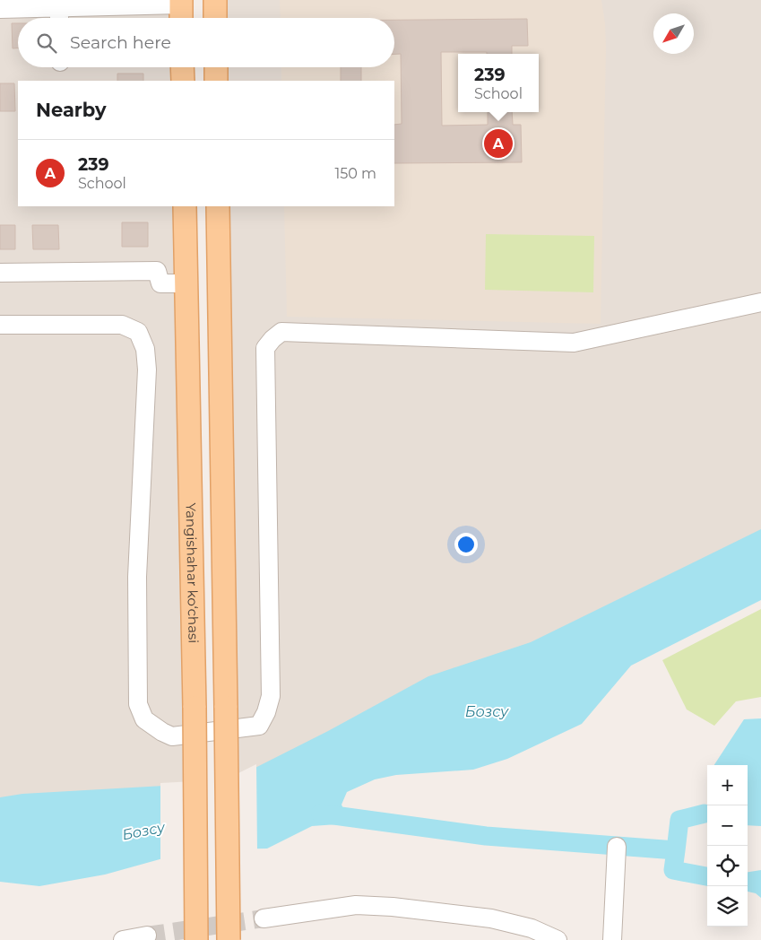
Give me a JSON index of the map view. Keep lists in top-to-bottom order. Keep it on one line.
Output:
{"streets":{"main road":["Yangishahar ko‘chasi"]},"water":["Бозсу"],"north":"bottom left","page":{"search":"Search here","popup":["239","School"],"heading":"Nearby","pins":"A","list":[{"mark":"A","name":"239","note":"School","value":"150 m"}],"map_buttons":["+","−"]}}
